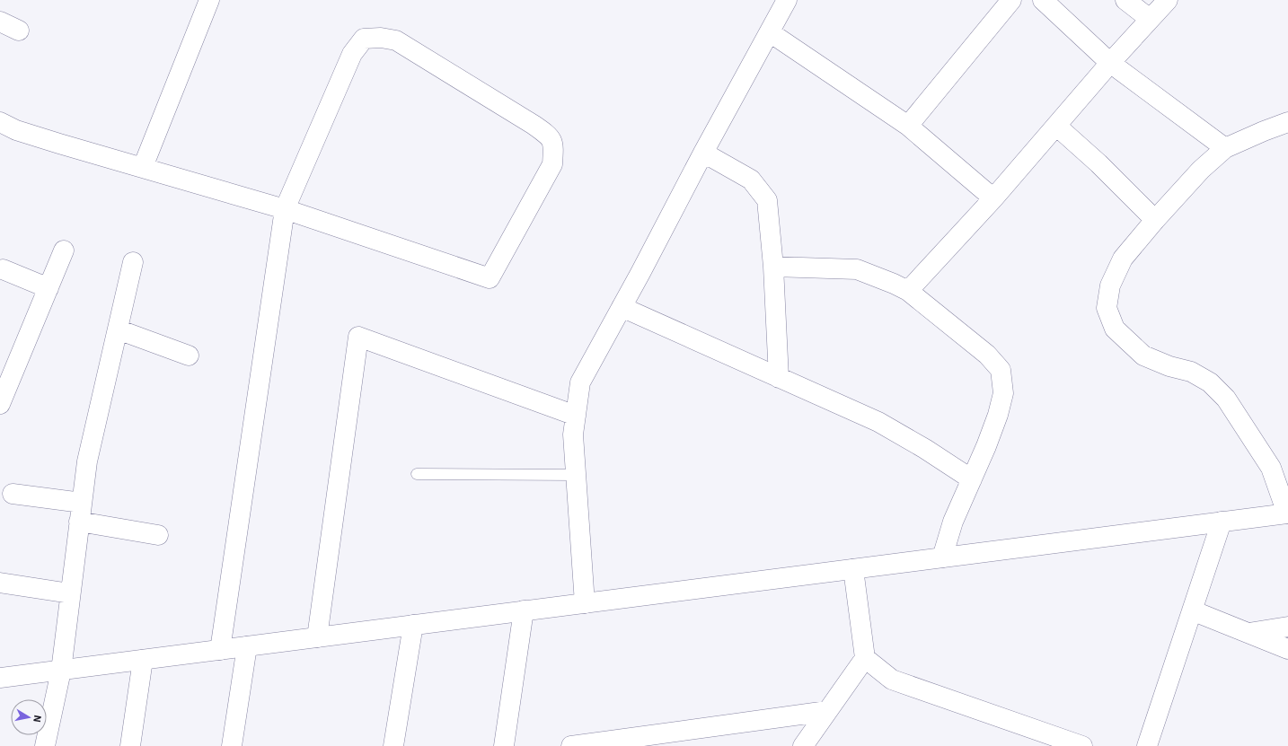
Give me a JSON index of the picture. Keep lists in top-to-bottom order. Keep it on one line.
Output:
{"north":"right"}
